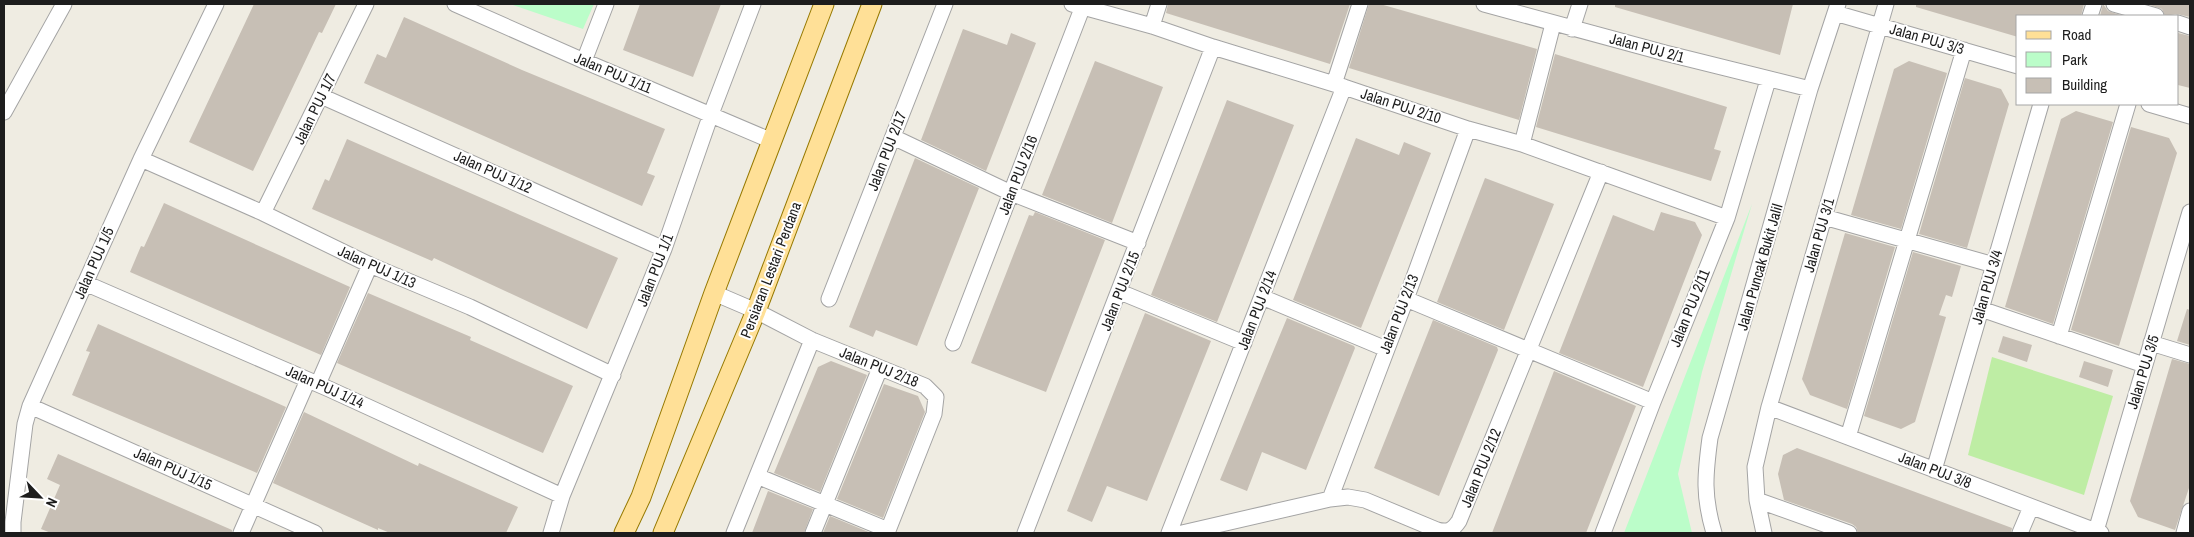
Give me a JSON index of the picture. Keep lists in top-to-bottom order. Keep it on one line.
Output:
{"streets":{"main road":["Persiaran Lestari Perdana"],"street":["Jalan PUJ 3/3","Jalan PUJ 2/1","Jalan PUJ 1/11","Jalan PUJ 2/10","Jalan PUJ 1/7","Jalan PUJ 2/17","Jalan PUJ 1/12","Jalan PUJ 2/16","Jalan PUJ 3/1","Jalan PUJ 1/5","Jalan PUJ 1/13","Jalan Puncak Bukit Jalil","Jalan PUJ 1/1","Jalan PUJ 3/4","Jalan PUJ 2/15","Jalan PUJ 2/11","Jalan PUJ 2/14","Jalan PUJ 2/13","Jalan PUJ 2/18","Jalan PUJ 3/5","Jalan PUJ 1/14","Jalan PUJ 2/12","Jalan PUJ 1/15","Jalan PUJ 3/8"]},"crossings":[["Jalan PUJ 3/3","Jalan PUJ 3/1"],["Jalan PUJ 3/3","Jalan Puncak Bukit Jalil"],["Jalan PUJ 2/1","Jalan Puncak Bukit Jalil"],["Jalan PUJ 2/1","Jalan PUJ 2/11"],["Jalan PUJ 1/11","Jalan PUJ 1/1"],["Jalan PUJ 2/10","Jalan PUJ 2/16"],["Jalan PUJ 2/10","Jalan PUJ 2/15"],["Jalan PUJ 2/10","Jalan PUJ 2/11"],["Jalan PUJ 2/10","Jalan PUJ 2/14"],["Jalan PUJ 2/10","Jalan PUJ 2/13"],["Jalan PUJ 2/10","Jalan PUJ 2/12"],["Jalan PUJ 1/7","Jalan PUJ 1/12"],["Jalan PUJ 1/7","Jalan PUJ 1/13"],["Jalan PUJ 1/12","Jalan PUJ 1/1"],["Jalan PUJ 3/1","Jalan PUJ 3/8"],["Jalan PUJ 1/5","Jalan PUJ 1/13"],["Jalan PUJ 1/5","Jalan PUJ 1/14"],["Jalan PUJ 1/5","Jalan PUJ 1/15"],["Jalan PUJ 1/13","Jalan PUJ 1/1"],["Jalan PUJ 1/1","Jalan PUJ 1/14"],["Persiaran Lestari Perdana","Jalan PUJ 2/18"],["Jalan PUJ 3/4","Jalan PUJ 3/8"],["Jalan PUJ 2/13","Jalan PUJ 2/12"],["Jalan PUJ 3/5","Jalan PUJ 3/8"]],"legend":["Road","Park","Building"],"north":"bottom right"}
